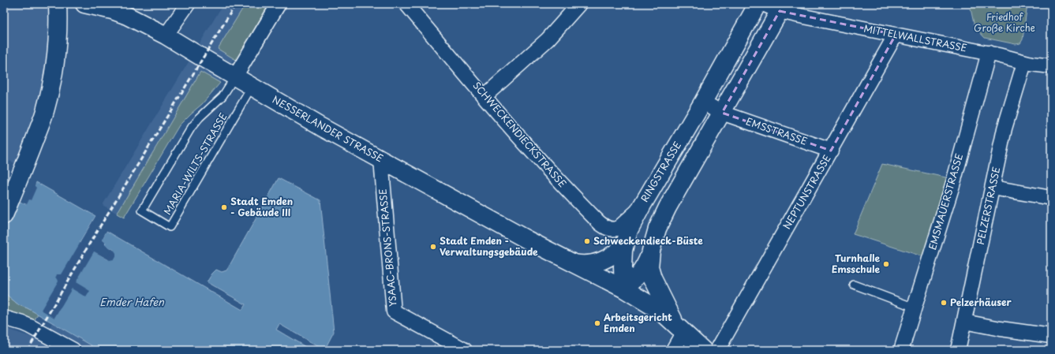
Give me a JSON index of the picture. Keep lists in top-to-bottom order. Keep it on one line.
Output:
{"streets":{"street":["MITTELWALLSTRASSE","NESSERLANDER STRASSE","EMSSTRASSE","SCHWECKENDIECKSTRASSE","RINGSTRASSE","NEPTUNSTRASSE","EMSMAUERSTRASSE","PELZERSTRASSE","YSAAC-BRONS-STRASSE"],"lane":["MARIA-WILTS-STRASSE"]},"crossings":[["MITTELWALLSTRASSE","NEPTUNSTRASSE"],["MITTELWALLSTRASSE","EMSMAUERSTRASSE"],["MITTELWALLSTRASSE","PELZERSTRASSE"],["NESSERLANDER STRASSE","MARIA-WILTS-STRASSE"],["NESSERLANDER STRASSE","RINGSTRASSE"],["NESSERLANDER STRASSE","YSAAC-BRONS-STRASSE"],["EMSSTRASSE","NEPTUNSTRASSE"],["SCHWECKENDIECKSTRASSE","RINGSTRASSE"]],"water":["Emder Hafen"],"parks":["Friedhof Große Kirche"],"places":["Stadt Emden - Gebäude III","Schweckendieck-Büste","Stadt Emden - Verwaltungsgebäude","Turnhalle Emsschule","Pelzerhäuser","Arbeitsgericht Emden"]}
